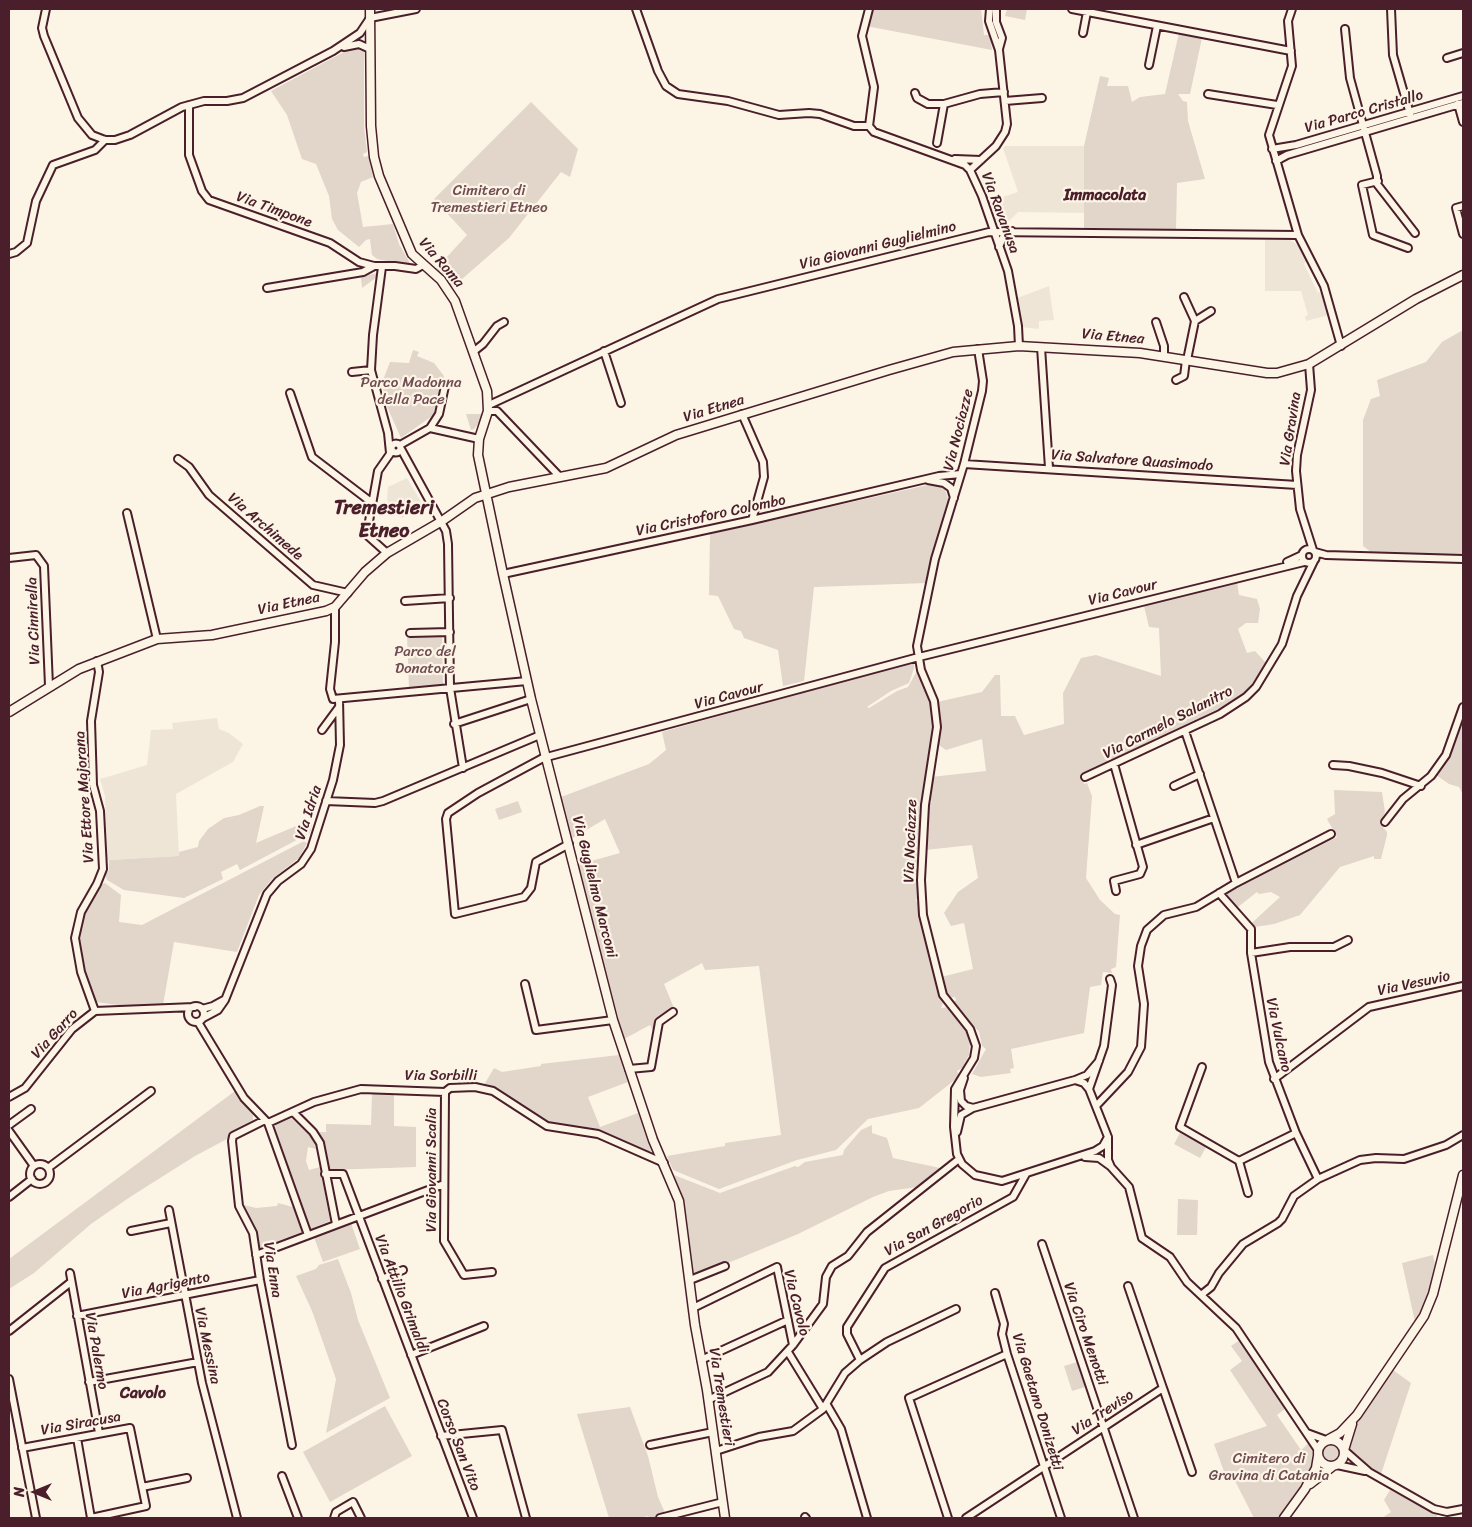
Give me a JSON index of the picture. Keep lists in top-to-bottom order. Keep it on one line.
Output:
{"streets":{"main road":["Via Roma","Via Etnea","Via Guglielmo Marconi","Via Tremestieri"],"street":["Via Parco Cristallo","Via Timpone","Via Ravanusa","Via Giovanni Guglielmino","Via Gravina","Via Nociazze","Via Salvatore Quasimodo","Via Cristoforo Colombo","Via Archimede","Via Cavour","Via Cinnirella","Via Carmelo Salanitro","Via Ettore Majorana","Via Idria","Via Vesuvio","Via Garro","Via Vulcano","Via Sorbilli","Via Giovanni Scalia","Via San Gregorio","Via Enna","Via Agrigento","Via Attilio Grimaldi","Via Cavolo","Via Ciro Menotti","Via Messina","Via Palermo","Via Gaetano Donizetti","Via Treviso","Via Siracusa","Corso San Vito"]},"crossings":[["Via Timpone","Via Roma"],["Via Ravanusa","Via Giovanni Guglielmino"],["Via Ravanusa","Via Etnea"],["Via Giovanni Guglielmino","Via Roma"],["Via Etnea","Via Gravina"],["Via Etnea","Via Nociazze"],["Via Etnea","Via Archimede"],["Via Etnea","Via Cinnirella"],["Via Etnea","Via Ettore Majorana"],["Via Etnea","Via Idria"],["Via Etnea","Via Guglielmo Marconi"],["Via Gravina","Via Salvatore Quasimodo"],["Via Nociazze","Via Salvatore Quasimodo"],["Via Nociazze","Via Cristoforo Colombo"],["Via Nociazze","Via Cavour"],["Via Cristoforo Colombo","Via Guglielmo Marconi"],["Via Cavour","Via Guglielmo Marconi"],["Via Ettore Majorana","Via Garro"],["Via Idria","Via Garro"],["Via Guglielmo Marconi","Via Sorbilli"],["Via Guglielmo Marconi","Via Tremestieri"],["Via Vesuvio","Via Vulcano"],["Via Sorbilli","Via Giovanni Scalia"],["Via Sorbilli","Via Enna"],["Via Enna","Via Agrigento"],["Via Agrigento","Via Messina"],["Via Agrigento","Via Palermo"],["Via Attilio Grimaldi","Corso San Vito"],["Via Cavolo","Via Tremestieri"],["Via Ciro Menotti","Via Treviso"],["Via Palermo","Via Siracusa"],["Via Gaetano Donizetti","Via Treviso"]],"districts":["Immacolata","Tremestieri Etneo","Cavolo"],"parks":["Cimitero di Tremestieri Etneo","Parco Madonna della Pace","Parco del Donatore","Cimitero di Gravina di Catania"],"north":"left"}
